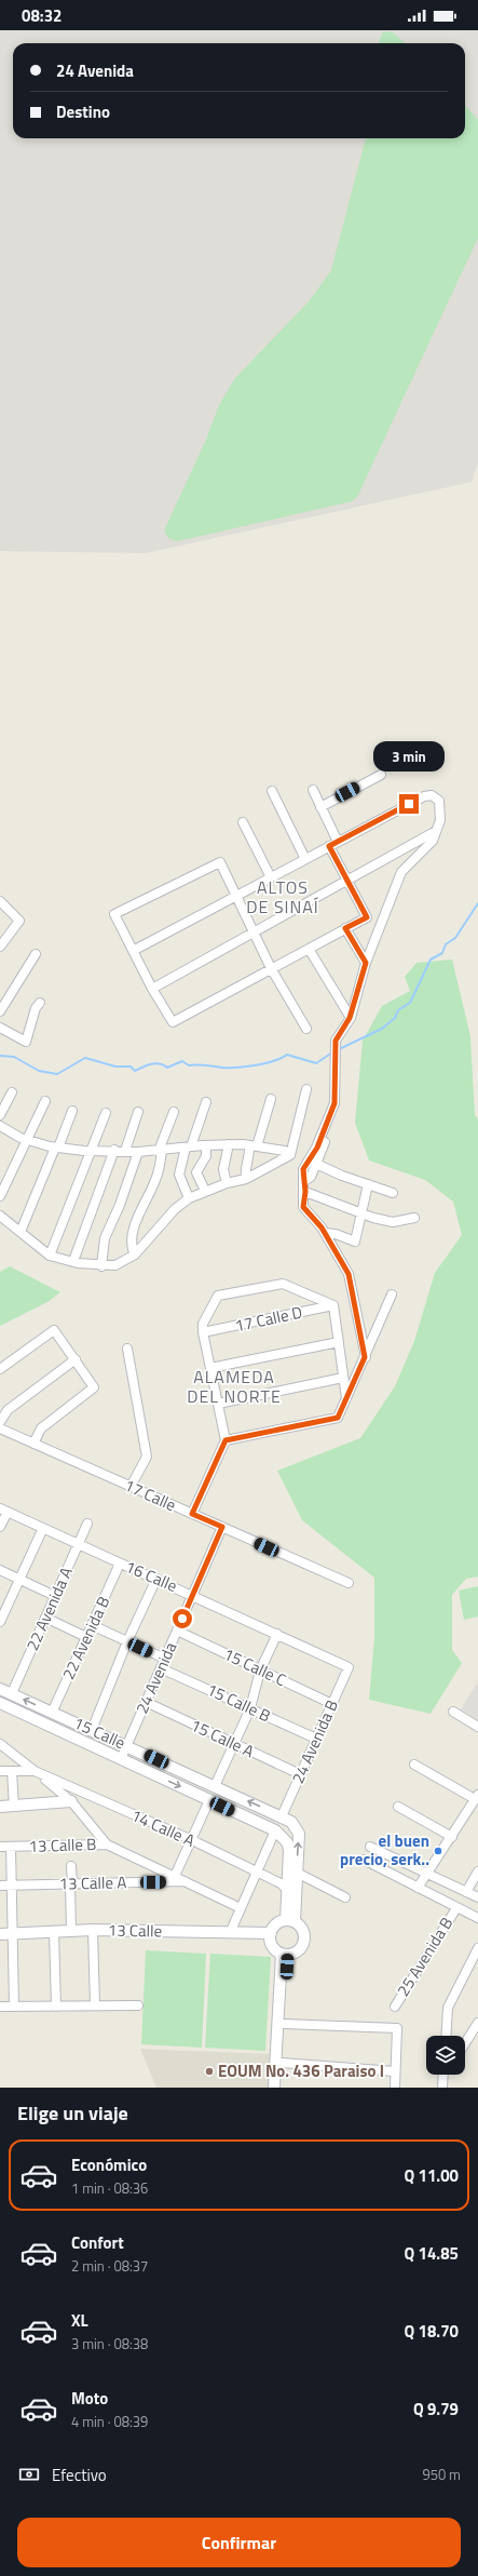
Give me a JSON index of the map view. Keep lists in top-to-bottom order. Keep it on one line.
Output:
{"streets":{"street":["17 Calle D","17 Calle","16 Calle","22 Avenida A","22 Avenida B","15 Calle C","24 Avenida","15 Calle B","15 Calle","15 Calle A","24 Avenida B","14 Calle A","13 Calle B","13 Calle A","13 Calle","25 Avenida B"]},"crossings":[["17 Calle","24 Avenida"],["16 Calle","22 Avenida A"],["16 Calle","22 Avenida B"],["16 Calle","24 Avenida"],["16 Calle","24 Avenida B"],["22 Avenida A","15 Calle"],["22 Avenida B","15 Calle"],["15 Calle C","24 Avenida"],["15 Calle C","24 Avenida B"],["24 Avenida","15 Calle B"],["24 Avenida","15 Calle"],["24 Avenida","15 Calle A"],["15 Calle B","24 Avenida B"],["15 Calle","24 Avenida B"],["15 Calle A","24 Avenida B"],["13 Calle B","13 Calle A"]],"districts":["ALTOS DE SINAÍ","ALAMEDA DEL NORTE"],"places":["el buen precio, serk..","EOUM No. 436 Paraiso I"],"page":{"status":"08:32","banner":["24 Avenida","Destino"],"bubble":"3 min","heading":"Elige un viaje","list":[{"name":"Económico","note":"1 min · 08:36","value":"Q 11.00"},{"name":"Confort","note":"2 min · 08:37","value":"Q 14.85"},{"name":"XL","note":"3 min · 08:38","value":"Q 18.70"},{"name":"Moto","note":"4 min · 08:39","value":"Q 9.79"}],"pay":["Efectivo","950 m"],"buttons":"Confirmar"}}
